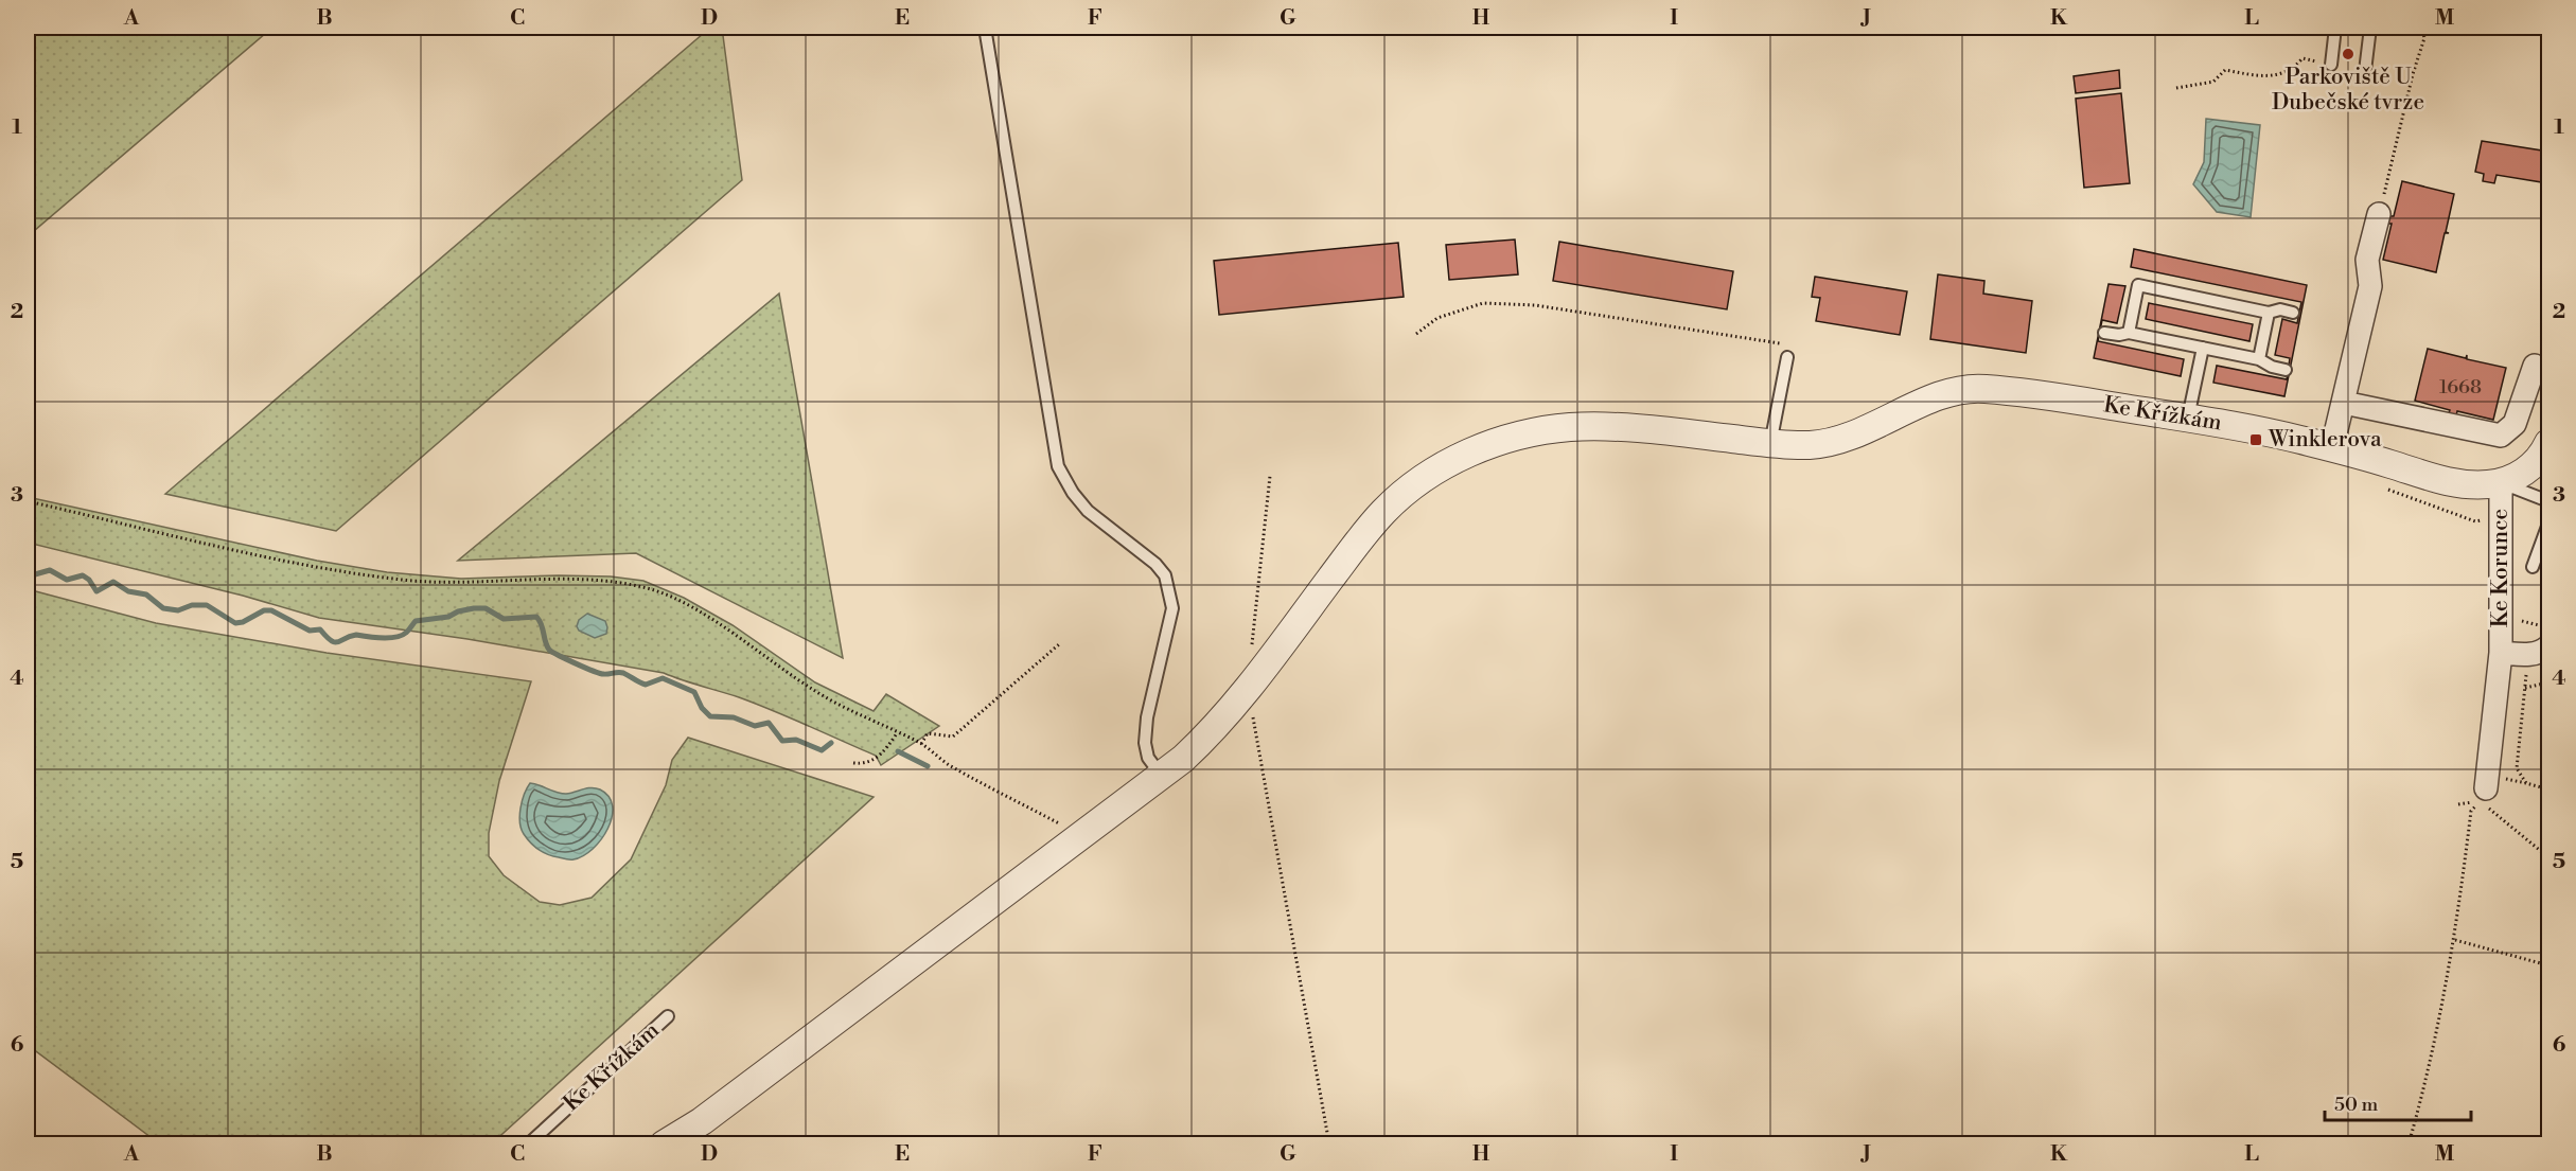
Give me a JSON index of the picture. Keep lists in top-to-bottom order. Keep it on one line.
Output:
{"streets":{"street":["Ke Křížkám","Ke Korunce"]},"crossings":[["Ke Křížkám","Ke Korunce"]],"places":{"other":["Parkoviště U Dubečské tvrze"],"transit":["Winklerova"]},"house_numbers":["1668"],"scale_bar":"50 m","grid":{"columns":["A","B","C","D","E","F","G","H","I","J","K","L","M"],"rows":["1","2","3","4","5","6"]}}
